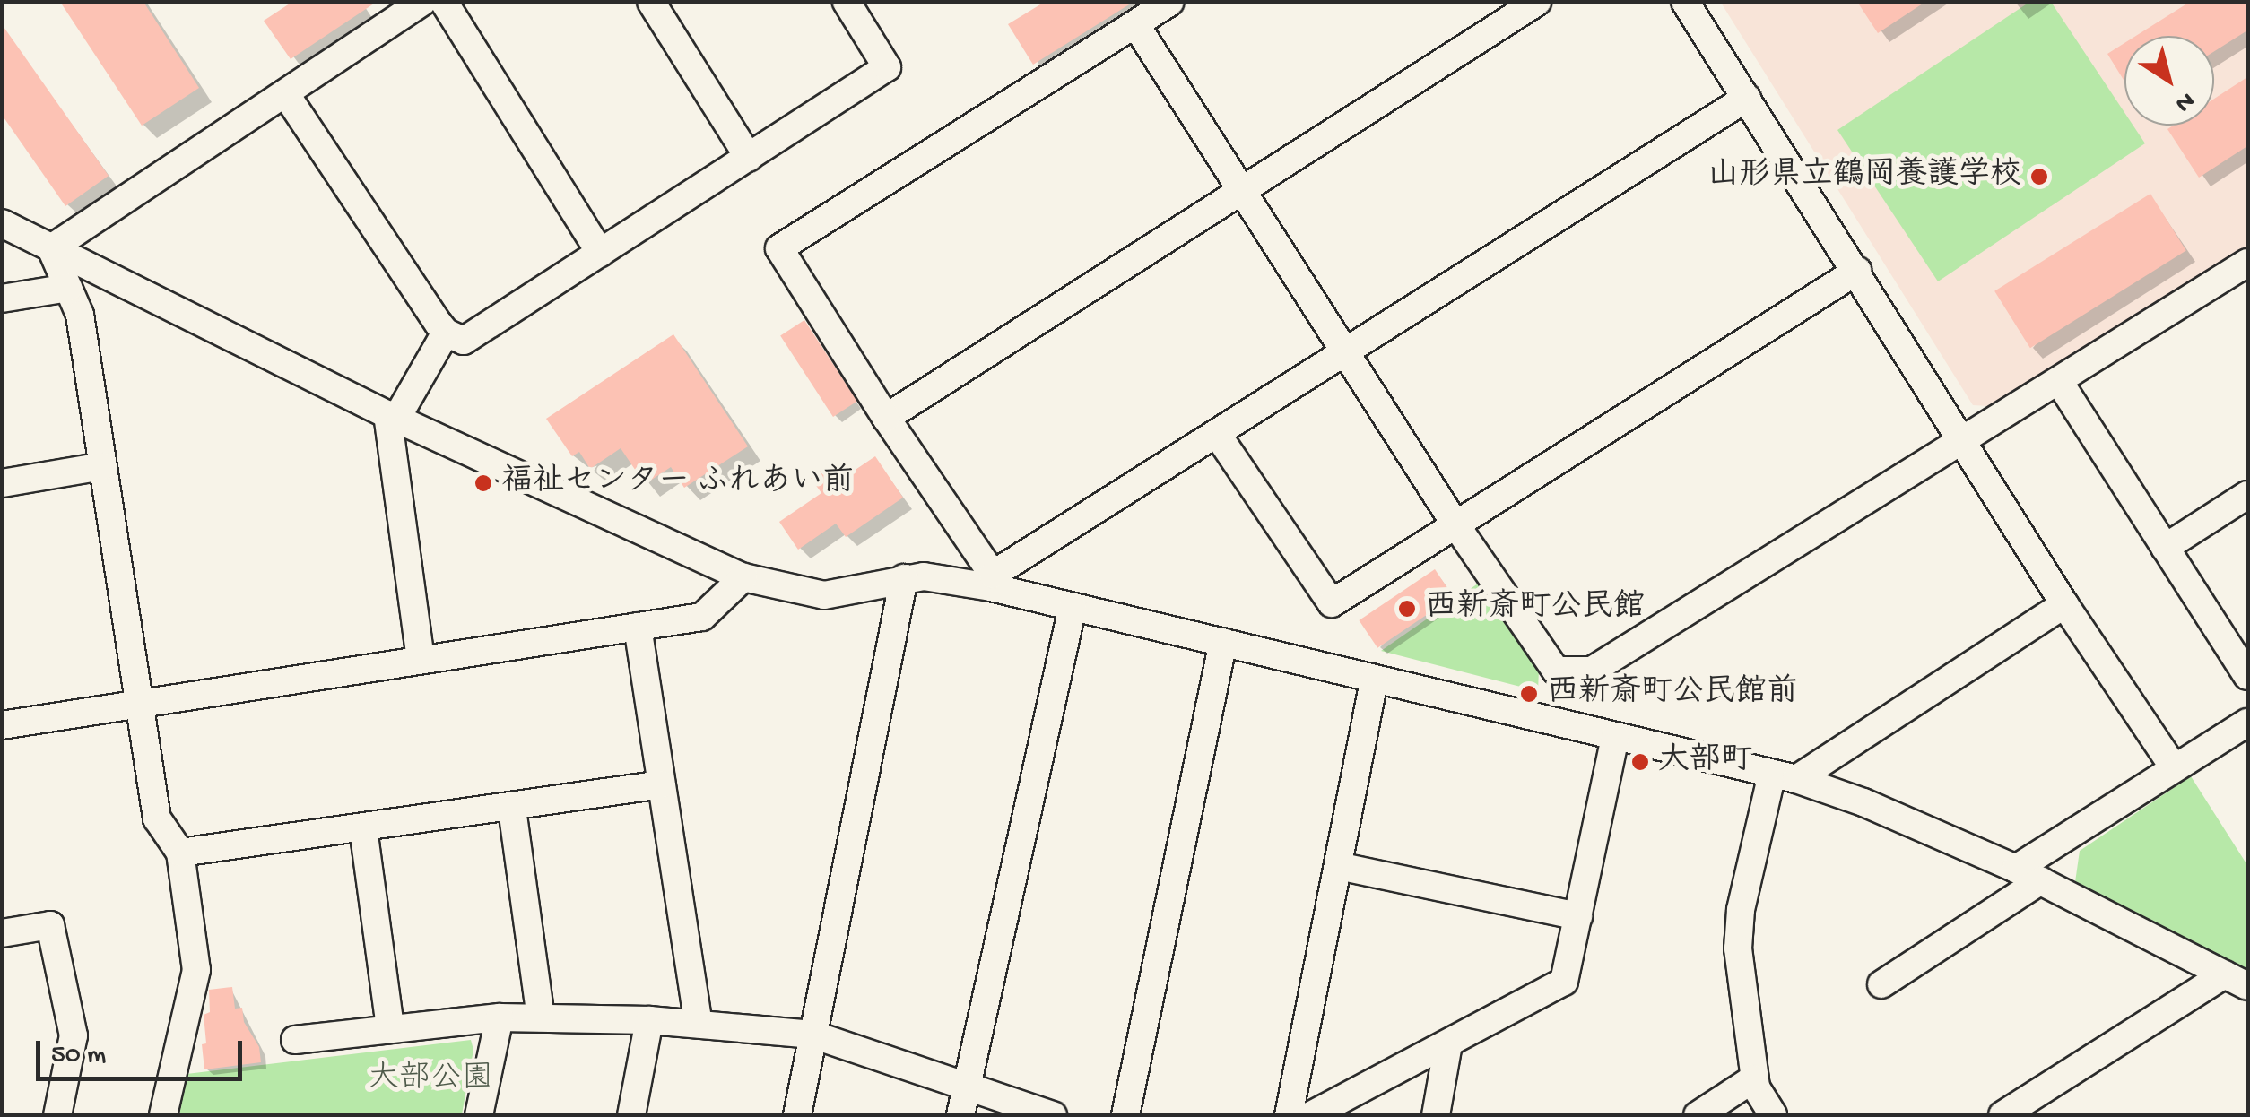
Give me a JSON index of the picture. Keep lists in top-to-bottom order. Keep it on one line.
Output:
{"parks":["大部公園"],"places":["山形県立鶴岡養護学校","福祉センター ふれあい前","西新斎町公民館","西新斎町公民館前","大部町"],"scale_bar":"50 m","north":"bottom right"}
